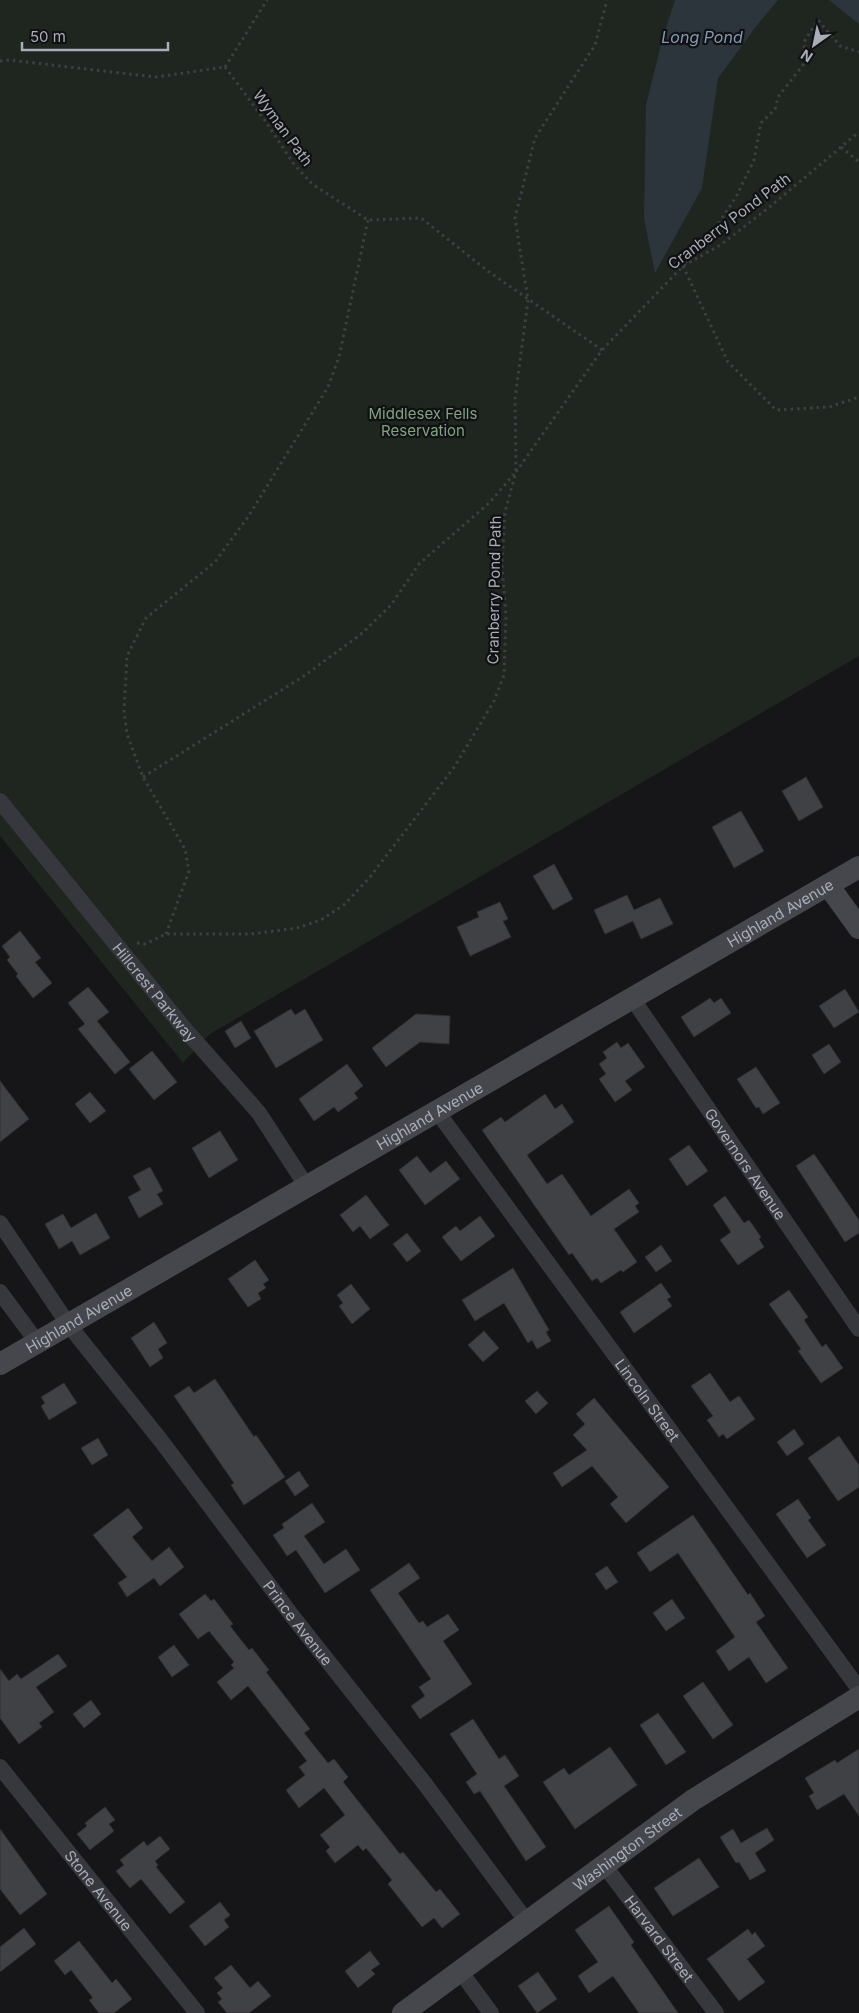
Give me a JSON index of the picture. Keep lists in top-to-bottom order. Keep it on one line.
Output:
{"streets":{"main road":["Highland Avenue","Washington Street"],"street":["Hillcrest Parkway","Governors Avenue","Lincoln Street","Prince Avenue","Stone Avenue","Harvard Street"],"path":["Wyman Path","Cranberry Pond Path"]},"crossings":[["Cranberry Pond Path","Hillcrest Parkway"],["Highland Avenue","Hillcrest Parkway"],["Highland Avenue","Governors Avenue"],["Highland Avenue","Lincoln Street"],["Highland Avenue","Prince Avenue"],["Prince Avenue","Washington Street"],["Washington Street","Harvard Street"]],"water":["Long Pond"],"parks":["Middlesex Fells Reservation"],"scale_bar":"50 m","north":"bottom left"}
